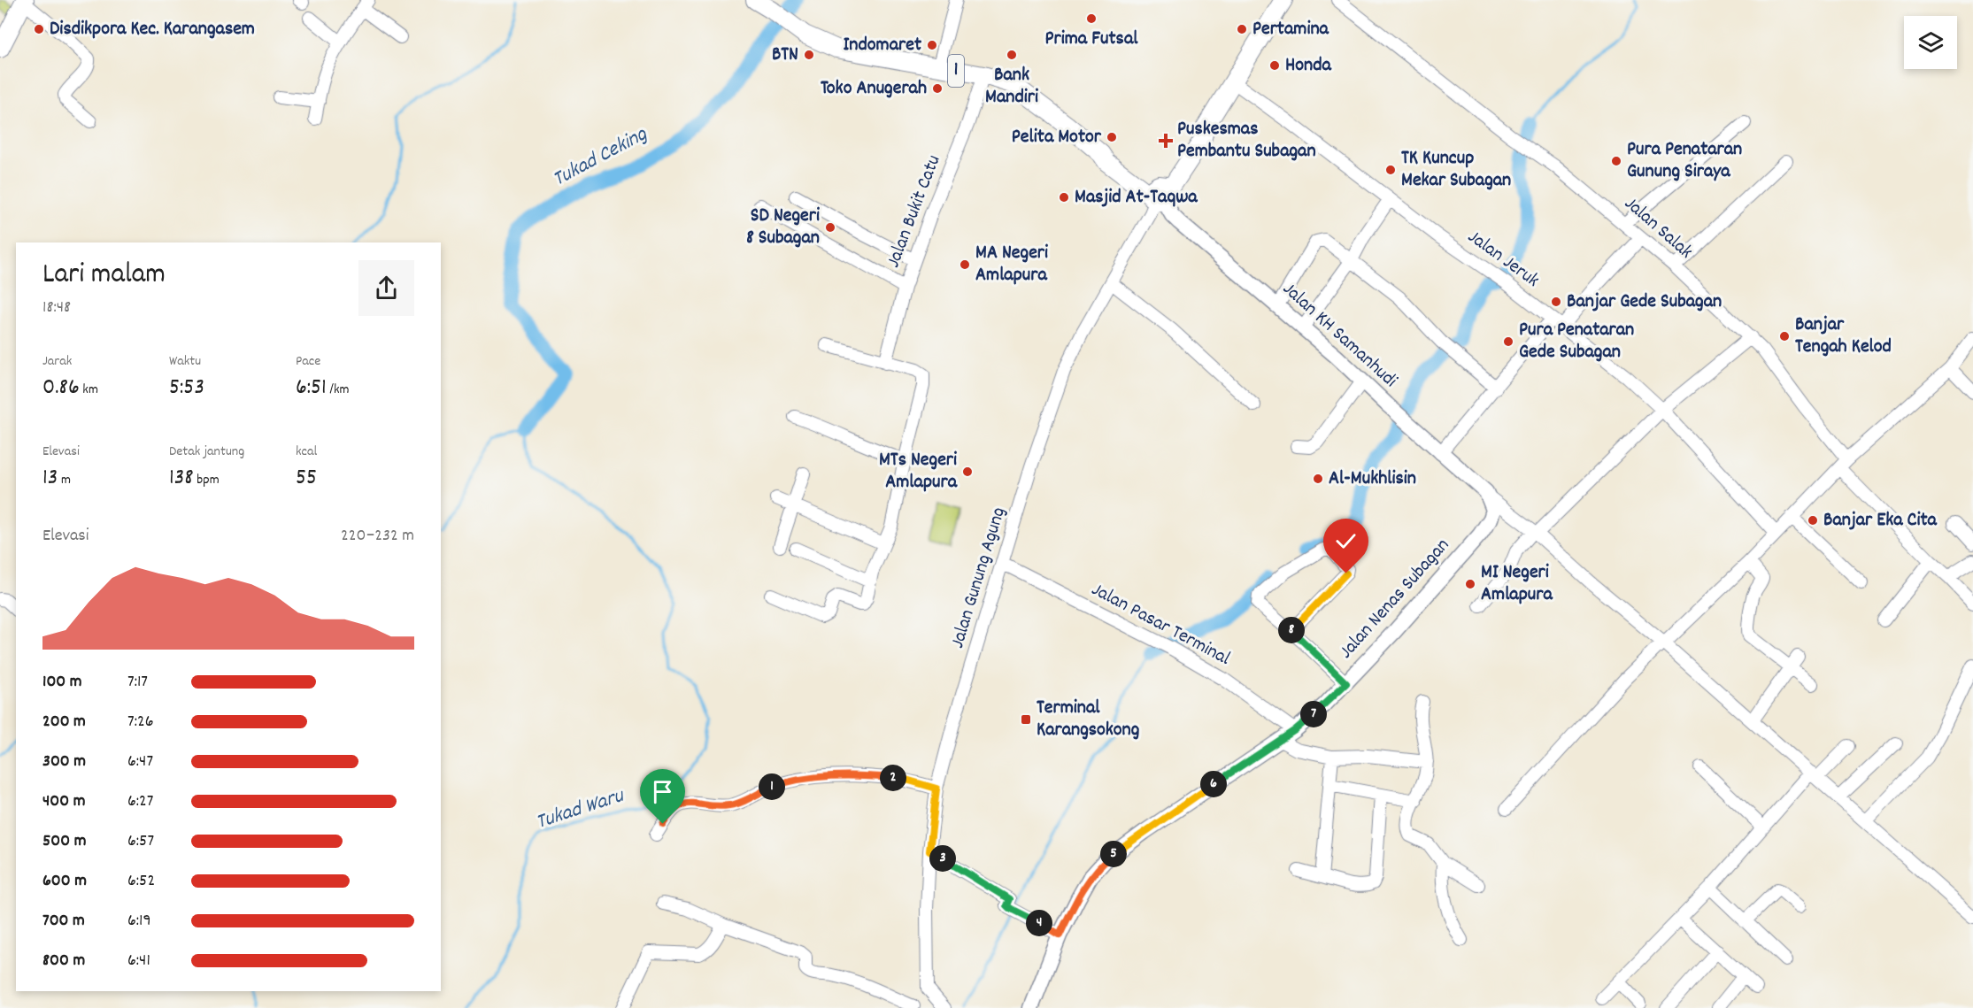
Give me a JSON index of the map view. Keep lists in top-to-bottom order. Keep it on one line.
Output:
{"streets":{"highway":["1"],"main road":["Jalan KH Samanhudi","Jalan Nenas Subagan"],"street":["Jalan Bukit Catu","Jalan Salak","Jalan Jeruk","Jalan Gunung Agung","Jalan Pasar Terminal"]},"crossings":[["1","Jalan Bukit Catu"],["1","Jalan KH Samanhudi"],["1","Jalan Gunung Agung"],["Jalan KH Samanhudi","Jalan Gunung Agung"],["Jalan KH Samanhudi","Jalan Nenas Subagan"],["Jalan Gunung Agung","Jalan Pasar Terminal"],["Jalan Nenas Subagan","Jalan Pasar Terminal"]],"water":["Tukad Ceking","Tukad Waru"],"places":{"other":["Prima Futsal","Disdikpora Kec. Karangasem","Pertamina","Indomaret","BTN","Bank Mandiri","Honda","Toko Anugerah","Pelita Motor","Pura Penataran Gunung Siraya","TK Kuncup Mekar Subagan","Masjid At-Taqwa","SD Negeri 8 Subagan","MA Negeri Amlapura","Banjar Gede Subagan","Banjar Tengah Kelod","Pura Penataran Gede Subagan","MTs Negeri Amlapura","Al-Mukhlisin","Banjar Eka Cita","MI Negeri Amlapura"],"health":["Puskesmas Pembantu Subagan"],"transit":["Terminal Karangsokong"]},"page":{"heading":["Lari malam","18:48"],"stats":[["Jarak","0.86 km"],["Waktu","5:53"],["Pace","6:51 /km"],["Elevasi","13 m"],["Detak jantung","138 bpm"],["kcal","55"]],"chart":["Elevasi","220–232 m"],"pins":["8","7","2","6","1","5","3","4"],"list":[{"name":"100 m","note":"7:17"},{"name":"200 m","note":"7:26"},{"name":"300 m","note":"6:47"},{"name":"400 m","note":"6:27"},{"name":"500 m","note":"6:57"},{"name":"600 m","note":"6:52"},{"name":"700 m","note":"6:19"},{"name":"800 m","note":"6:41"}]}}
